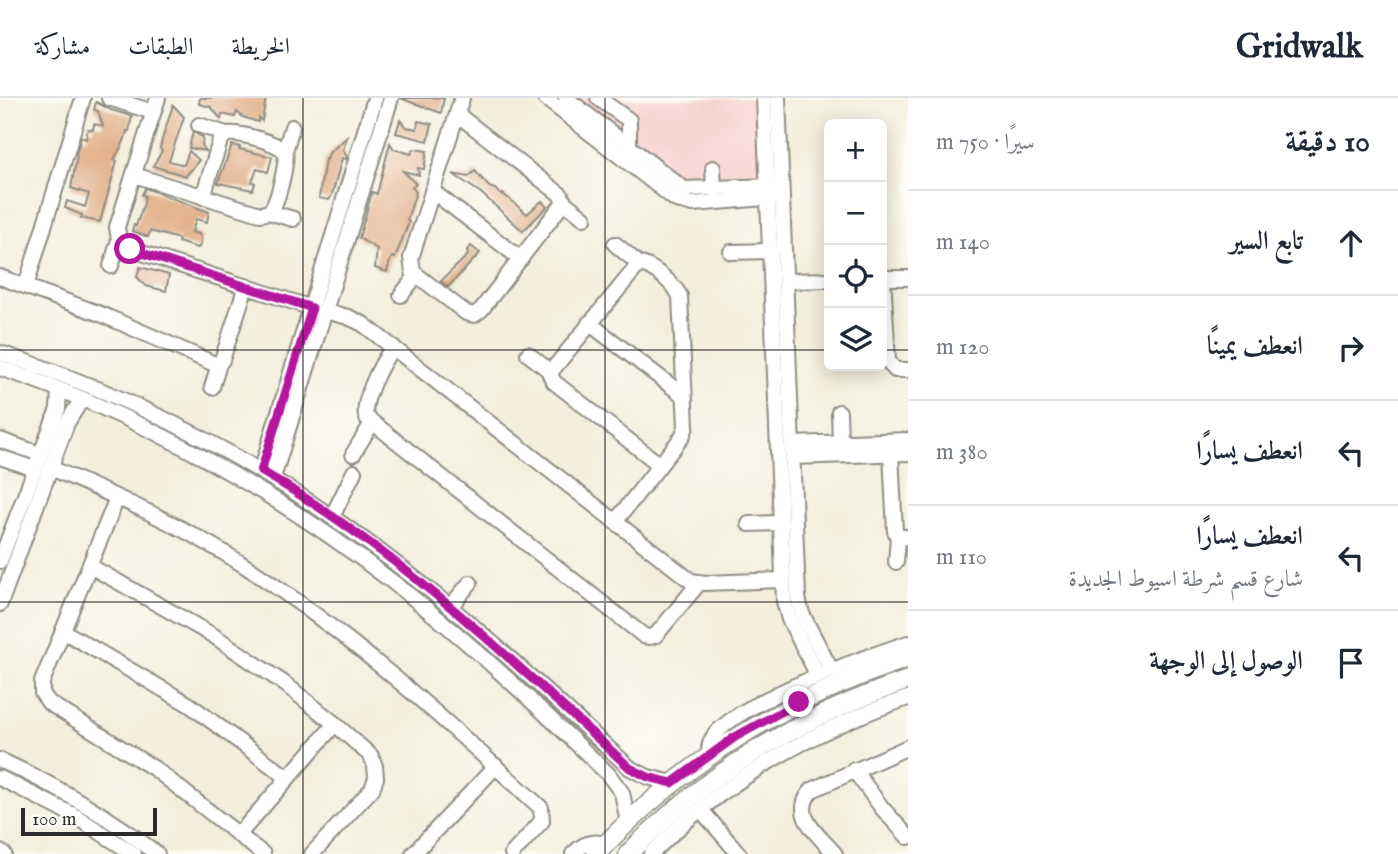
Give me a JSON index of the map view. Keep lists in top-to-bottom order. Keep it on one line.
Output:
{"scale_bar":"100 m","page":{"header":"Gridwalk","nav":["الخريطة","الطبقات","مشاركة"],"heading":["10 دقيقة","سيرًا · 750 m"],"map_buttons":["+","−"],"list":[["تابع السير","140 m"],["انعطف يمينًا","120 m"],["انعطف يسارًا","380 m"],["انعطف يسارًا","شارع قسم شرطة اسيوط الجديدة","110 m"],"الوصول إلى الوجهة"],"scale":"100 m"}}
